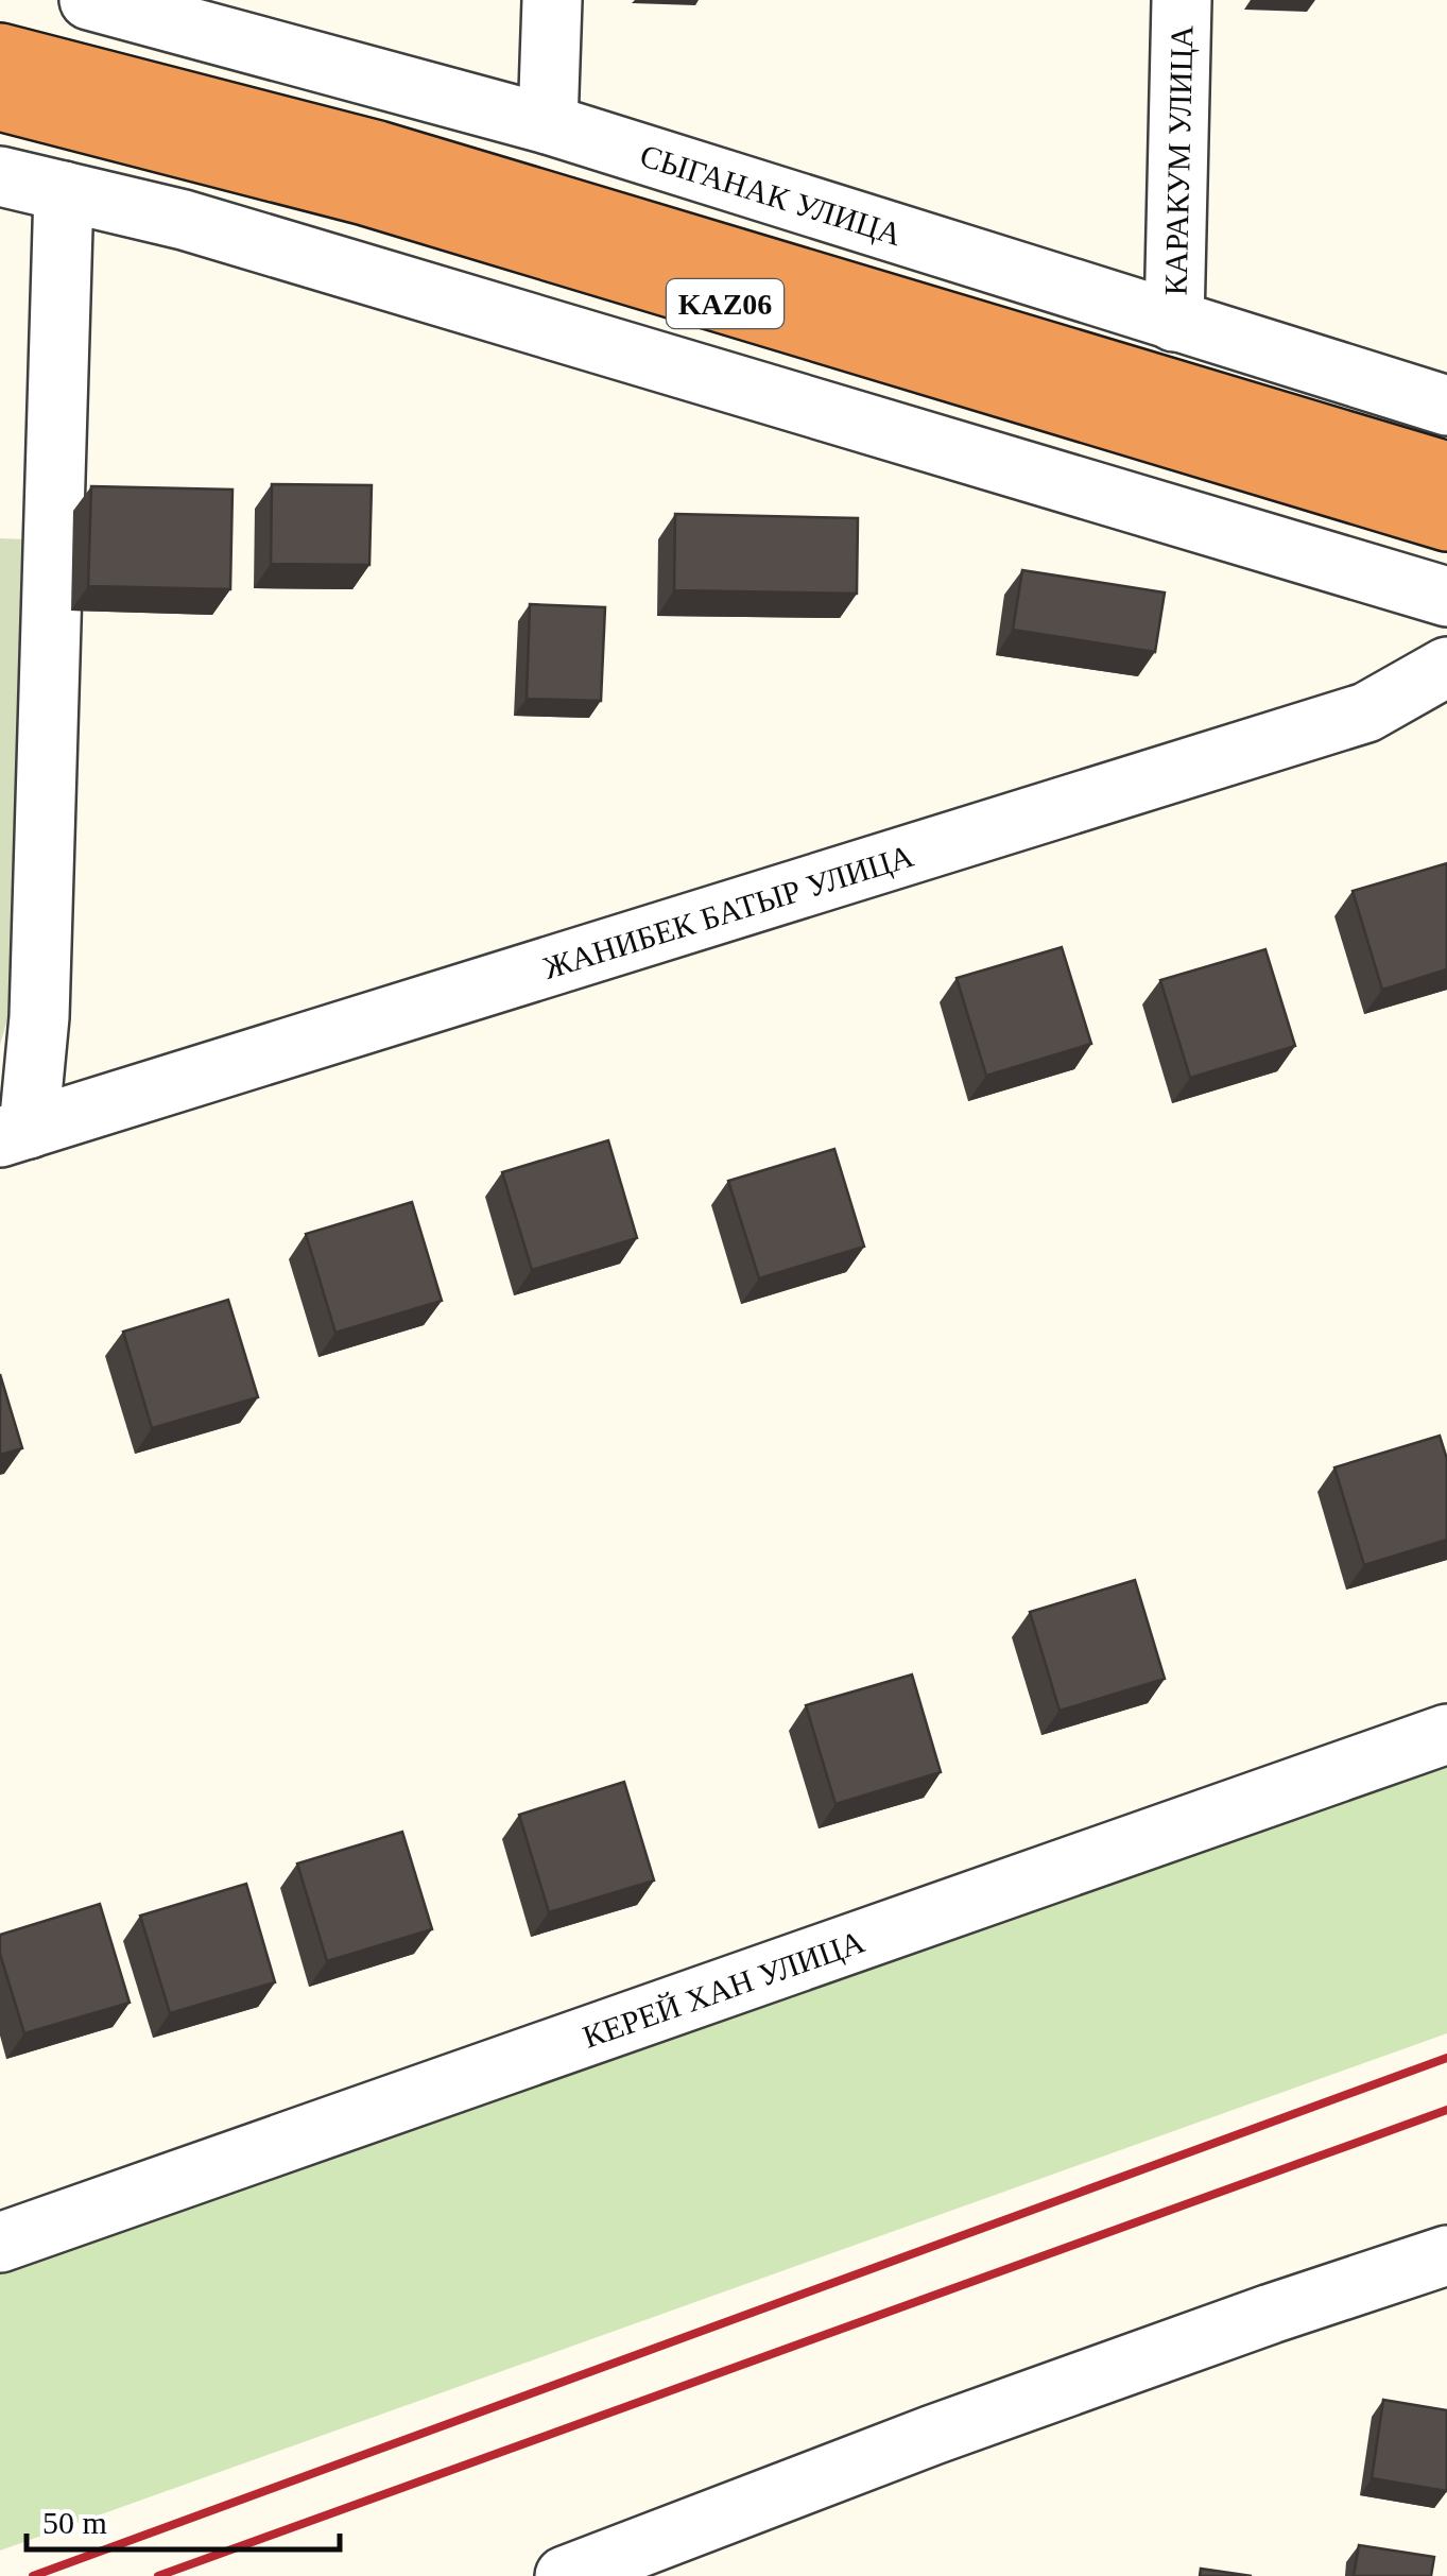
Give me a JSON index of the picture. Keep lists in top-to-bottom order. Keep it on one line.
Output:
{"streets":{"highway":["KАZ06"],"street":["КАРАКУМ УЛИЦА","СЫГАНАК УЛИЦА","ЖАНИБЕК БАТЫР УЛИЦА","КЕРЕЙ ХАН УЛИЦА"]},"crossings":[["КАРАКУМ УЛИЦА","СЫГАНАК УЛИЦА"]],"scale_bar":"50 m"}
